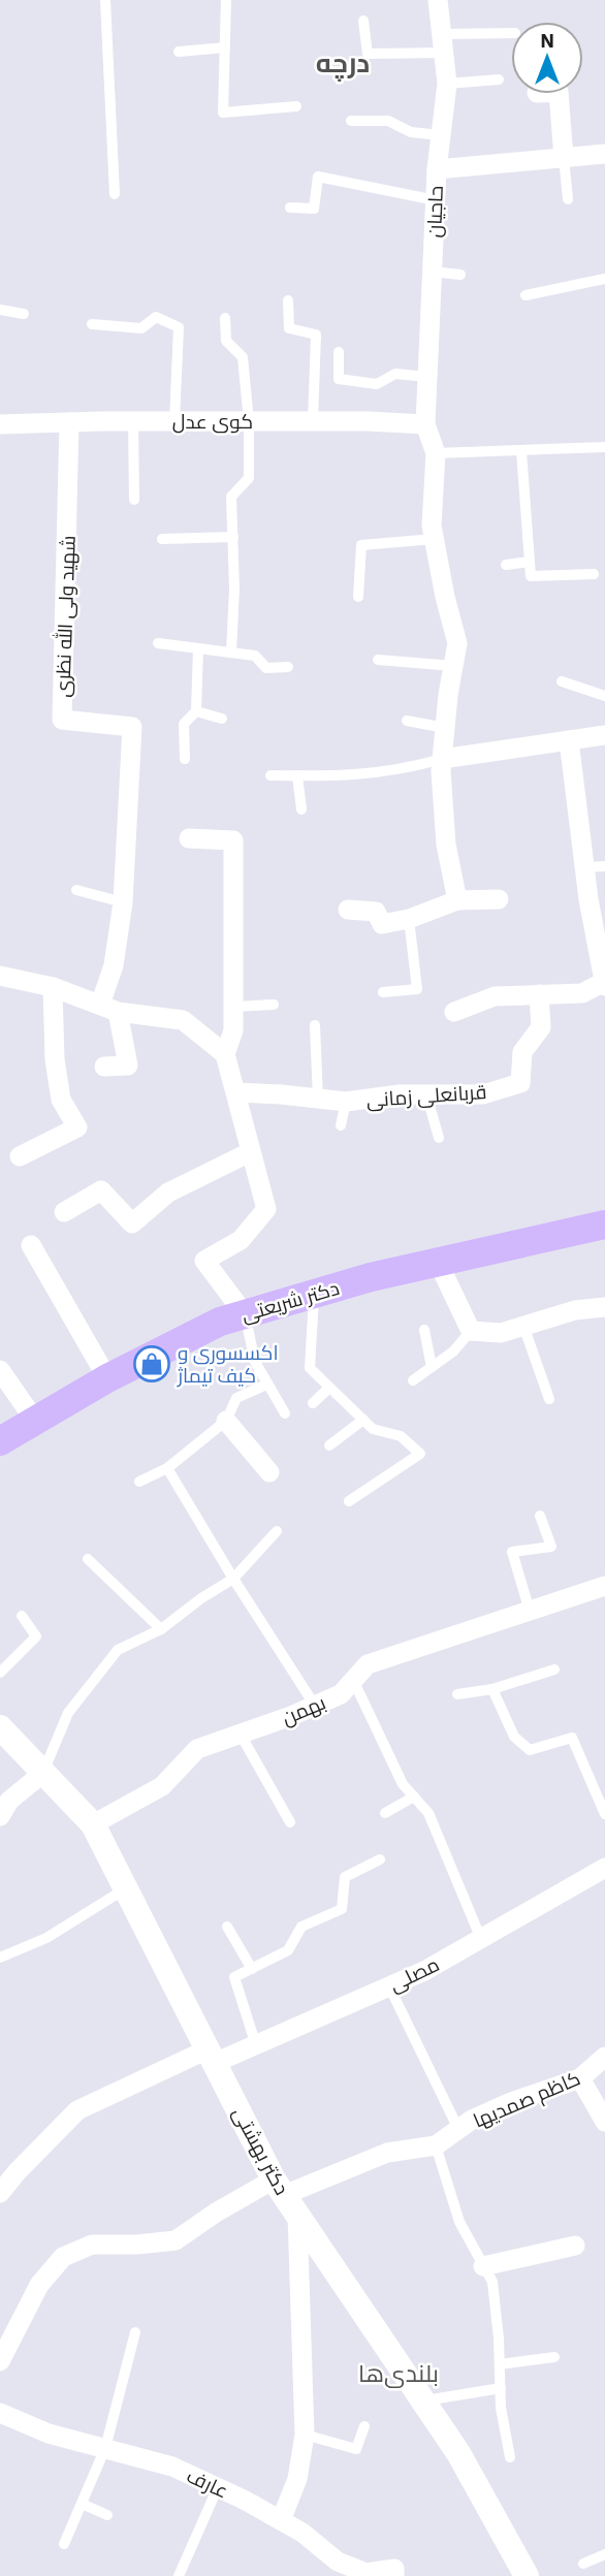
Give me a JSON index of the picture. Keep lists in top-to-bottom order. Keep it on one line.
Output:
{"streets":{"main road":["دکتر شریعتی"],"street":["حاجیان","کوی عدل","شهید ولی الله نظری","قربانعلی زمانی","بهمن","مصلی","کاظم صمدیها","دکتر بهشتی","عارف"]},"crossings":[["حاجیان","کوی عدل"],["کوی عدل","شهید ولی الله نظری"],["بهمن","دکتر بهشتی"],["مصلی","دکتر بهشتی"],["کاظم صمدیها","دکتر بهشتی"]],"districts":["درچه","بلندی‌ها"],"places":{"shop":["اکسسوری و کیف تیماژ"]},"north":"top"}
